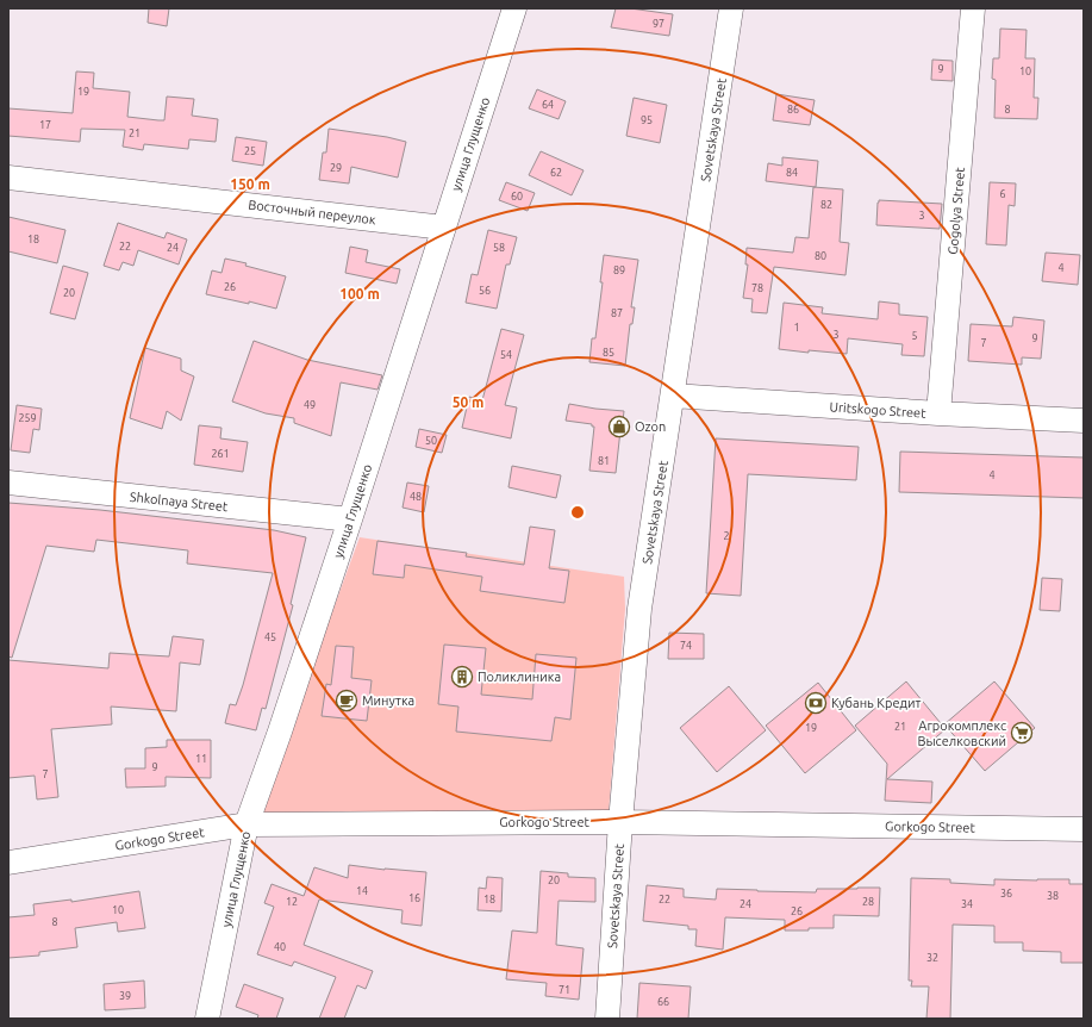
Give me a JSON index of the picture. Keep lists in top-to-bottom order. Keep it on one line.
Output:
{"streets":{"street":["Sovetskaya Street","улица Глущенко","Gogolya Street","Восточный переулок","Uritskogo Street","Shkolnaya Street","Gorkogo Street"]},"crossings":[["Sovetskaya Street","Uritskogo Street"],["Sovetskaya Street","Gorkogo Street"],["улица Глущенко","Восточный переулок"],["улица Глущенко","Shkolnaya Street"],["улица Глущенко","Gorkogo Street"],["Gogolya Street","Uritskogo Street"]],"places":{"shop":["Ozon"],"building":["Поликлиника"],"cafe":["Минутка"],"bank":["Кубань Кредит"],"supermarket":["Агрокомплекс Выселковский"]},"house_numbers":["97","9","10","19","64","86","8","95","17","21","25","29","62","84","6","60","82","3","18","22","24","58","80","4","89","26","78","56","20","87","1","3","5","9","7","85","54","49","259","50","261","81","4","48","2","45","74","21","19","11","9","7","20","14","36","38","16","18","22","12","28","24","34","10","26","8","40","32","71","39","66"],"rings":["150 m","100 m","50 m"]}
